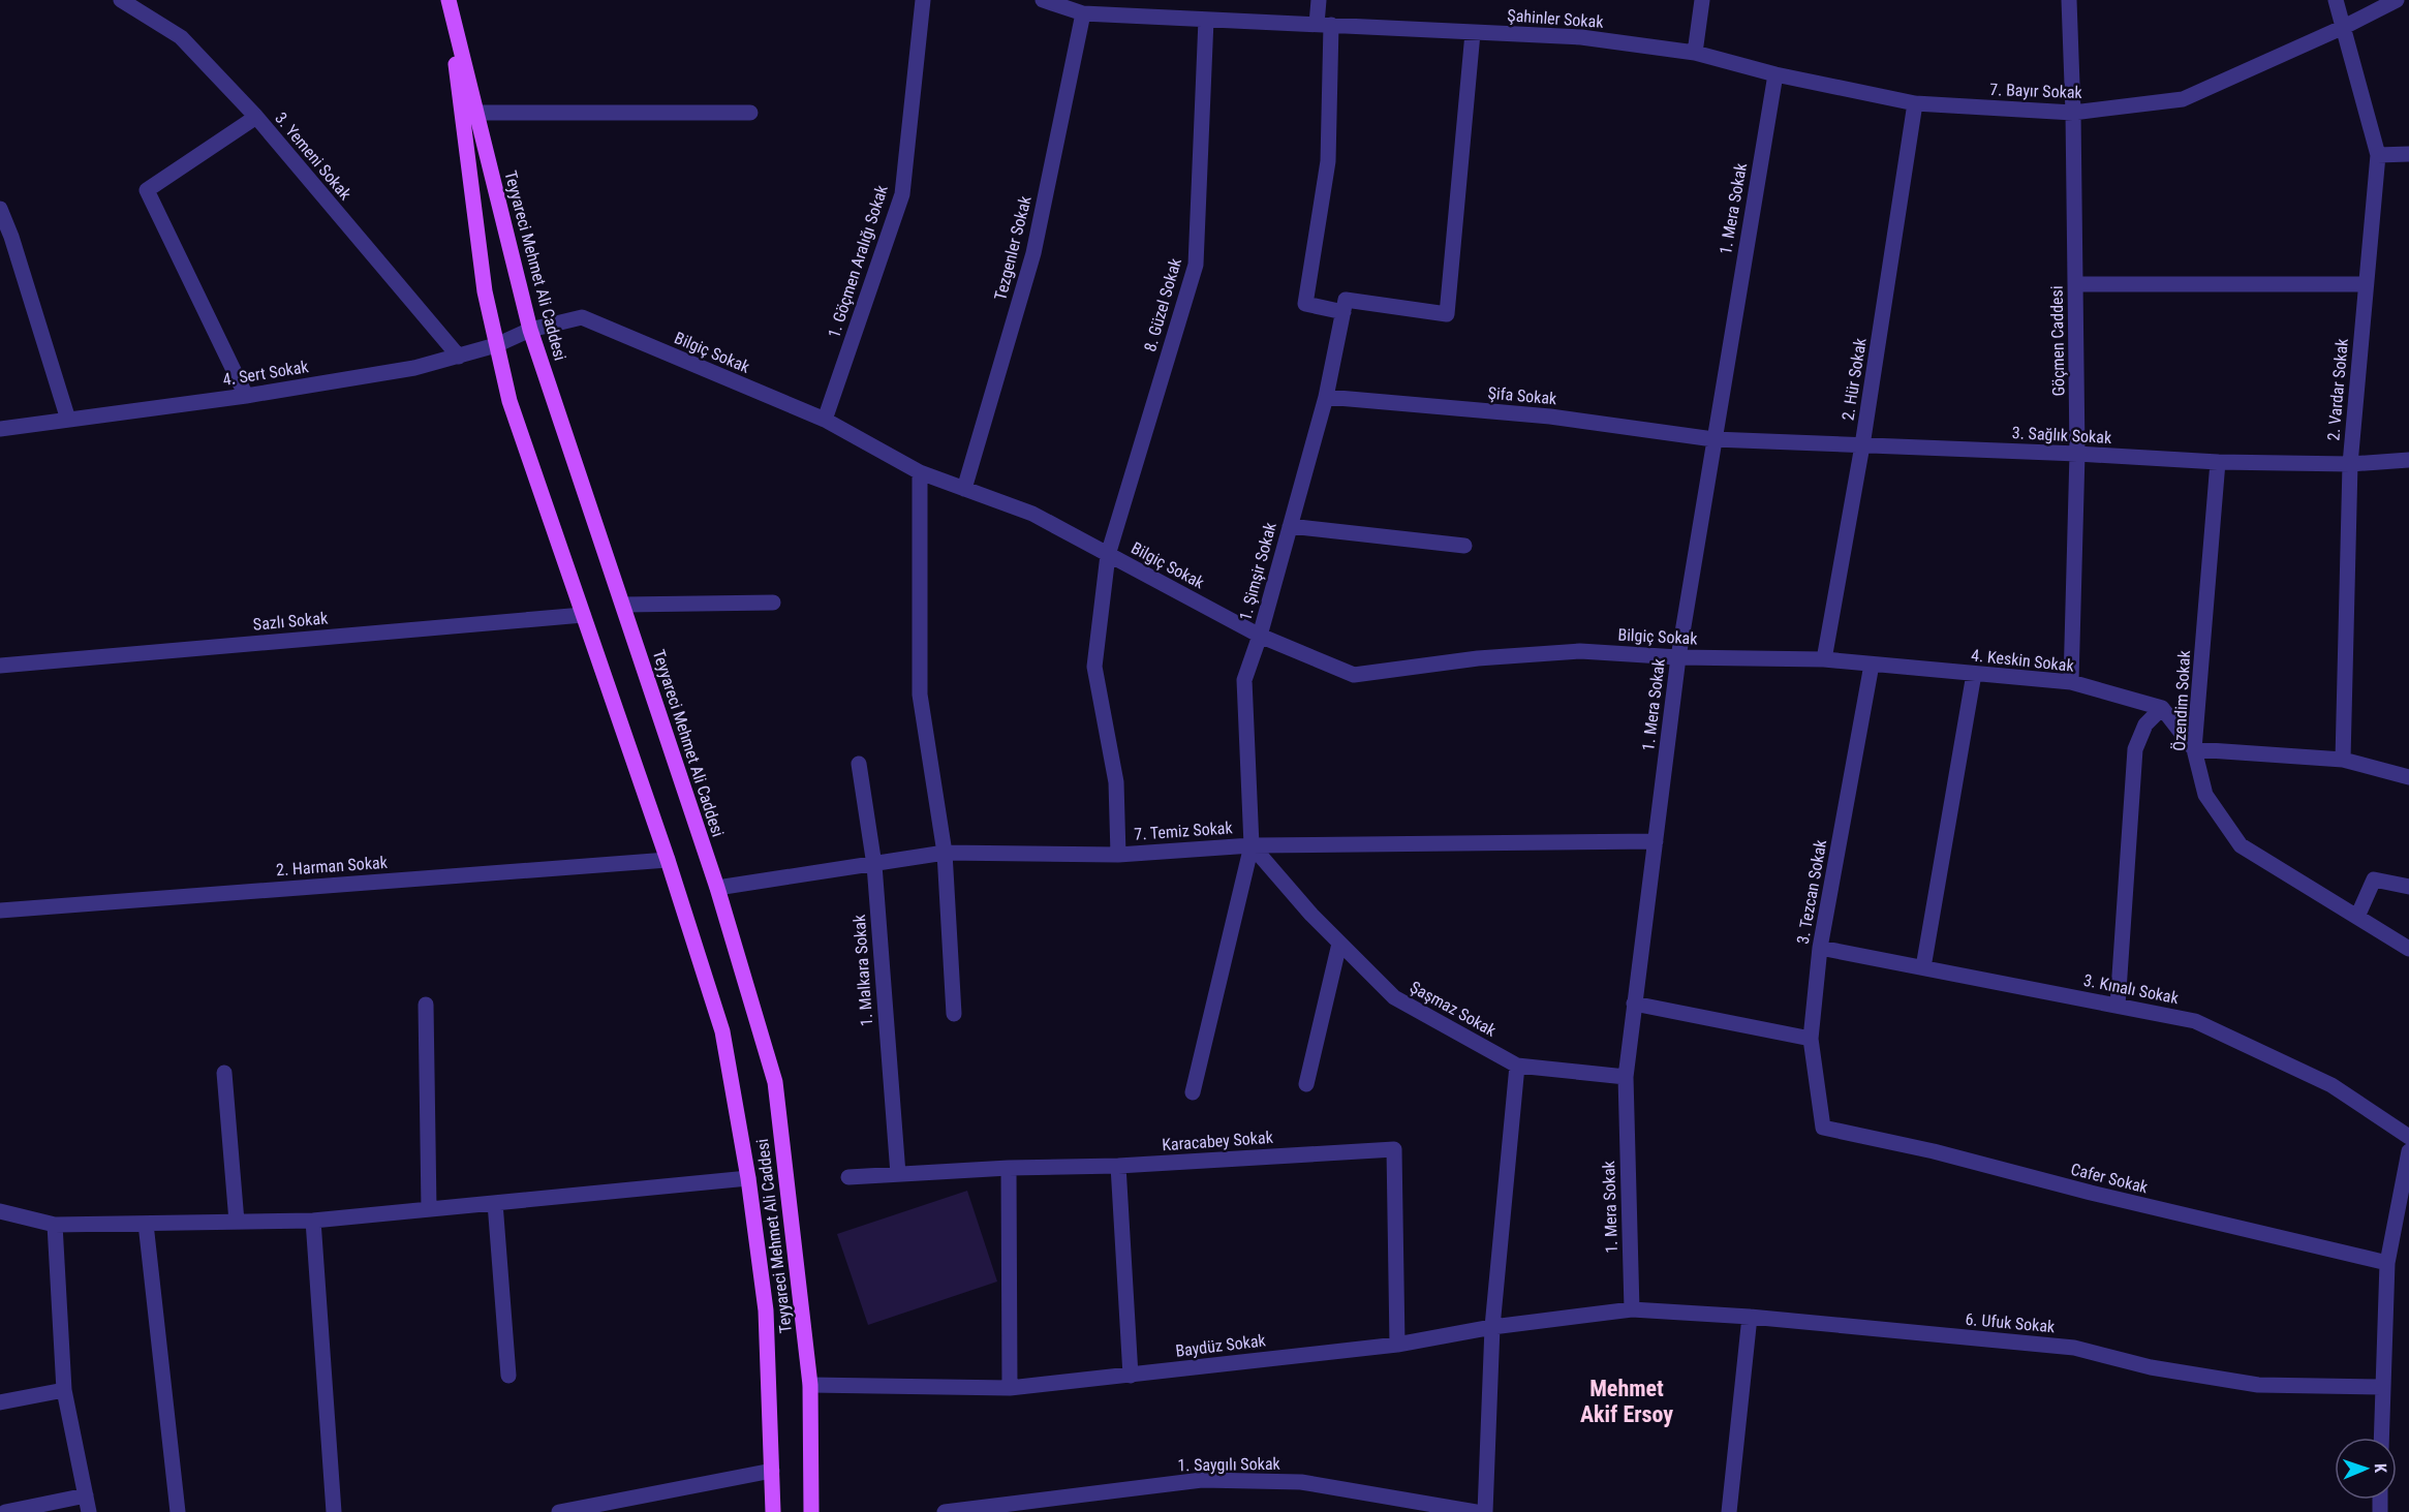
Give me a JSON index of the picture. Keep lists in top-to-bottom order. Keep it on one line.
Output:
{"streets":{"main road":["Teyyareci Mehmet Ali Caddesi"],"street":["Şahinler Sokak","7. Bayır Sokak","3. Yemeni Sokak","1. Mera Sokak","Tezgenler Sokak","1. Göçmen Aralığı Sokak","8. Güzel Sokak","Göçmen Caddesi","Bilgiç Sokak","4. Sert Sokak","2. Hür Sokak","2. Vardar Sokak","Şifa Sokak","3. Sağlık Sokak","1. Şimşir Sokak","Sazlı Sokak","4. Keskin Sokak","Özendim Sokak","7. Temiz Sokak","2. Harman Sokak","3. Tezcan Sokak","1. Malkara Sokak","3. Kınalı Sokak","Şaşmaz Sokak","Karacabey Sokak","Cafer Sokak","6. Ufuk Sokak","Baydüz Sokak","1. Saygılı Sokak"]},"crossings":[["Şahinler Sokak","7. Bayır Sokak"],["Şahinler Sokak","Tezgenler Sokak"],["Şahinler Sokak","8. Güzel Sokak"],["7. Bayır Sokak","1. Mera Sokak"],["7. Bayır Sokak","Göçmen Caddesi"],["7. Bayır Sokak","2. Hür Sokak"],["7. Bayır Sokak","2. Vardar Sokak"],["3. Yemeni Sokak","4. Sert Sokak"],["1. Mera Sokak","Bilgiç Sokak"],["1. Mera Sokak","Şifa Sokak"],["1. Mera Sokak","3. Sağlık Sokak"],["1. Mera Sokak","7. Temiz Sokak"],["1. Mera Sokak","Şaşmaz Sokak"],["1. Mera Sokak","6. Ufuk Sokak"],["1. Mera Sokak","Baydüz Sokak"],["Tezgenler Sokak","Bilgiç Sokak"],["1. Göçmen Aralığı Sokak","Bilgiç Sokak"],["Teyyareci Mehmet Ali Caddesi","Bilgiç Sokak"],["Teyyareci Mehmet Ali Caddesi","4. Sert Sokak"],["Teyyareci Mehmet Ali Caddesi","Sazlı Sokak"],["Teyyareci Mehmet Ali Caddesi","7. Temiz Sokak"],["Teyyareci Mehmet Ali Caddesi","2. Harman Sokak"],["Teyyareci Mehmet Ali Caddesi","Baydüz Sokak"],["8. Güzel Sokak","Bilgiç Sokak"],["8. Güzel Sokak","7. Temiz Sokak"],["Göçmen Caddesi","3. Sağlık Sokak"],["Göçmen Caddesi","4. Keskin Sokak"],["Bilgiç Sokak","4. Sert Sokak"],["Bilgiç Sokak","2. Hür Sokak"],["Bilgiç Sokak","1. Şimşir Sokak"],["Bilgiç Sokak","4. Keskin Sokak"],["2. Hür Sokak","3. Sağlık Sokak"],["2. Hür Sokak","4. Keskin Sokak"],["2. Vardar Sokak","3. Sağlık Sokak"],["Şifa Sokak","3. Sağlık Sokak"],["Şifa Sokak","1. Şimşir Sokak"],["3. Sağlık Sokak","Özendim Sokak"],["1. Şimşir Sokak","7. Temiz Sokak"],["1. Şimşir Sokak","Şaşmaz Sokak"],["4. Keskin Sokak","3. Tezcan Sokak"],["7. Temiz Sokak","1. Malkara Sokak"],["7. Temiz Sokak","Şaşmaz Sokak"],["3. Tezcan Sokak","3. Kınalı Sokak"],["3. Tezcan Sokak","Cafer Sokak"],["1. Malkara Sokak","Karacabey Sokak"],["Karacabey Sokak","Baydüz Sokak"],["6. Ufuk Sokak","Baydüz Sokak"]],"districts":["Mehmet Akif Ersoy"],"north":"right"}
